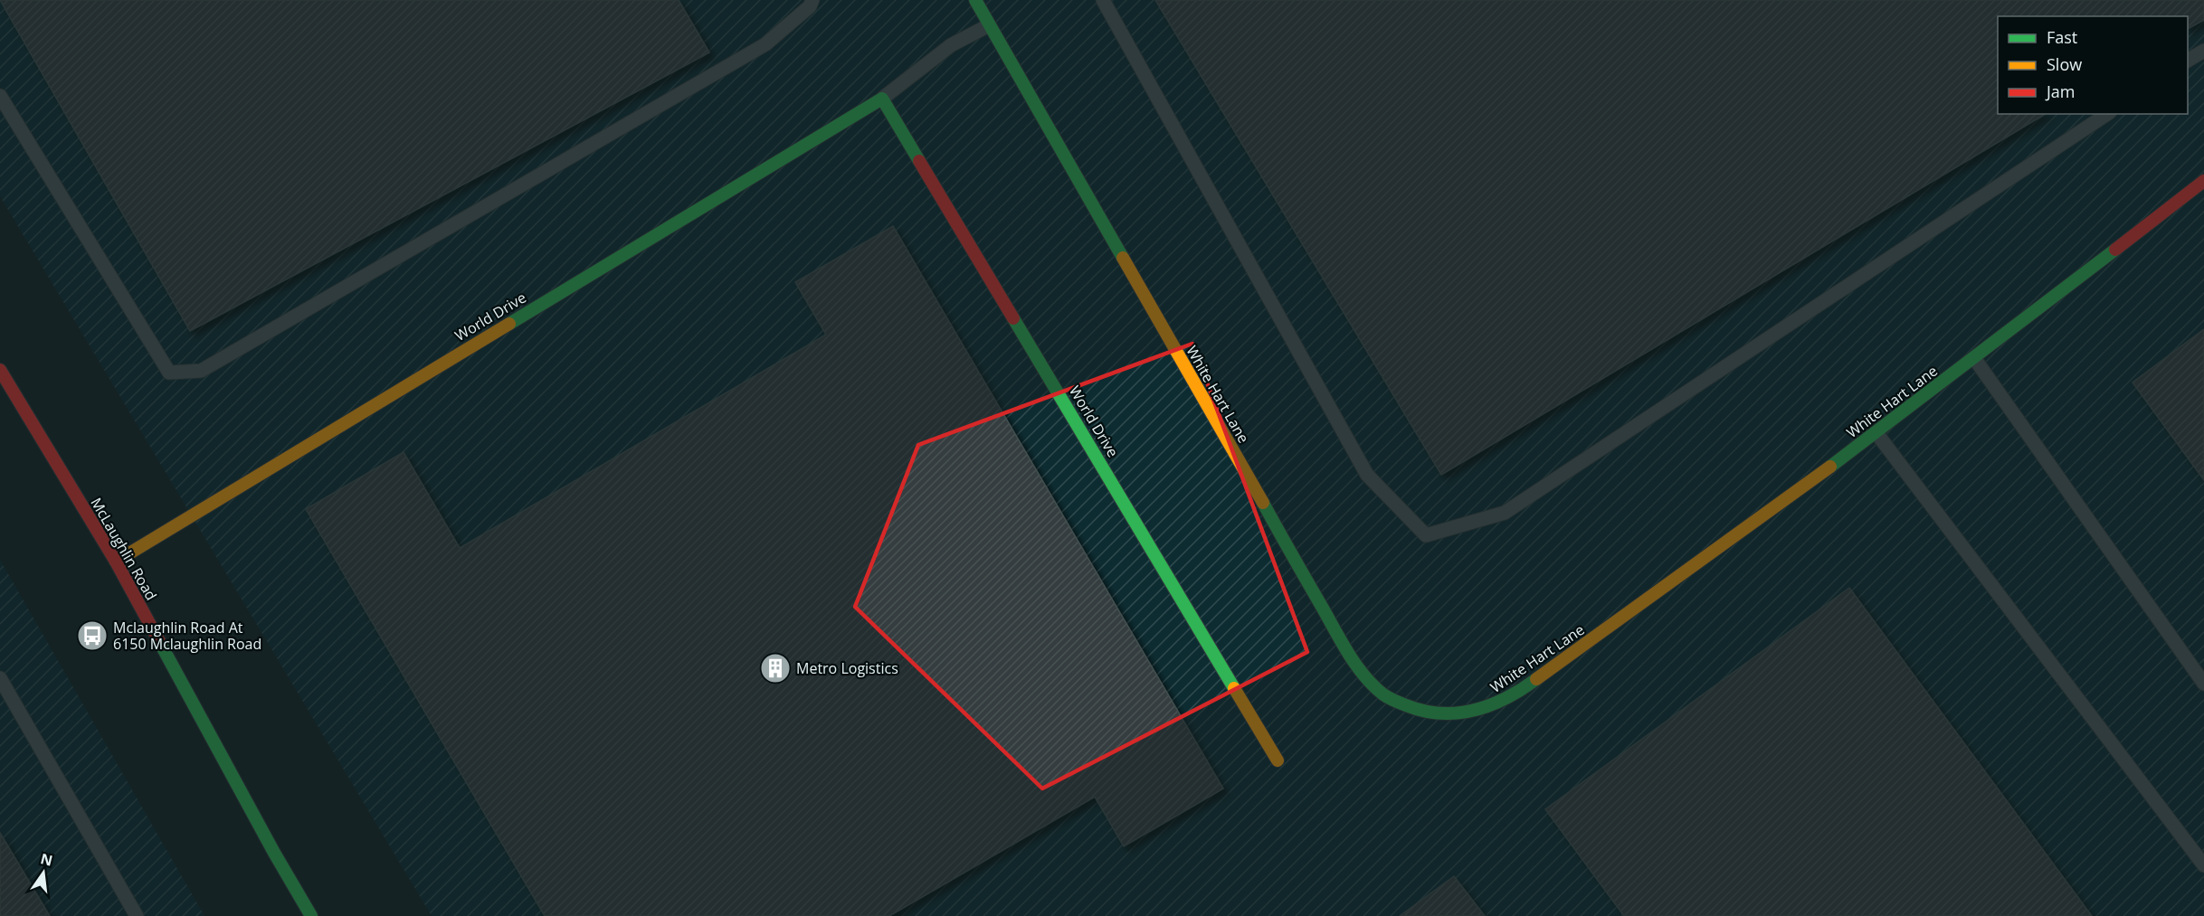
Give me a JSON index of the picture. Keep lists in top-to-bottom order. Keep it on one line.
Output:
{"streets":{"street":["World Drive","White Hart Lane","McLaughlin Road"]},"crossings":[["World Drive","White Hart Lane"],["World Drive","McLaughlin Road"]],"places":{"bus stop":["Mclaughlin Road At 6150 Mclaughlin Road"],"building":["Metro Logistics"]},"legend":["Fast","Slow","Jam"],"north":"top"}
